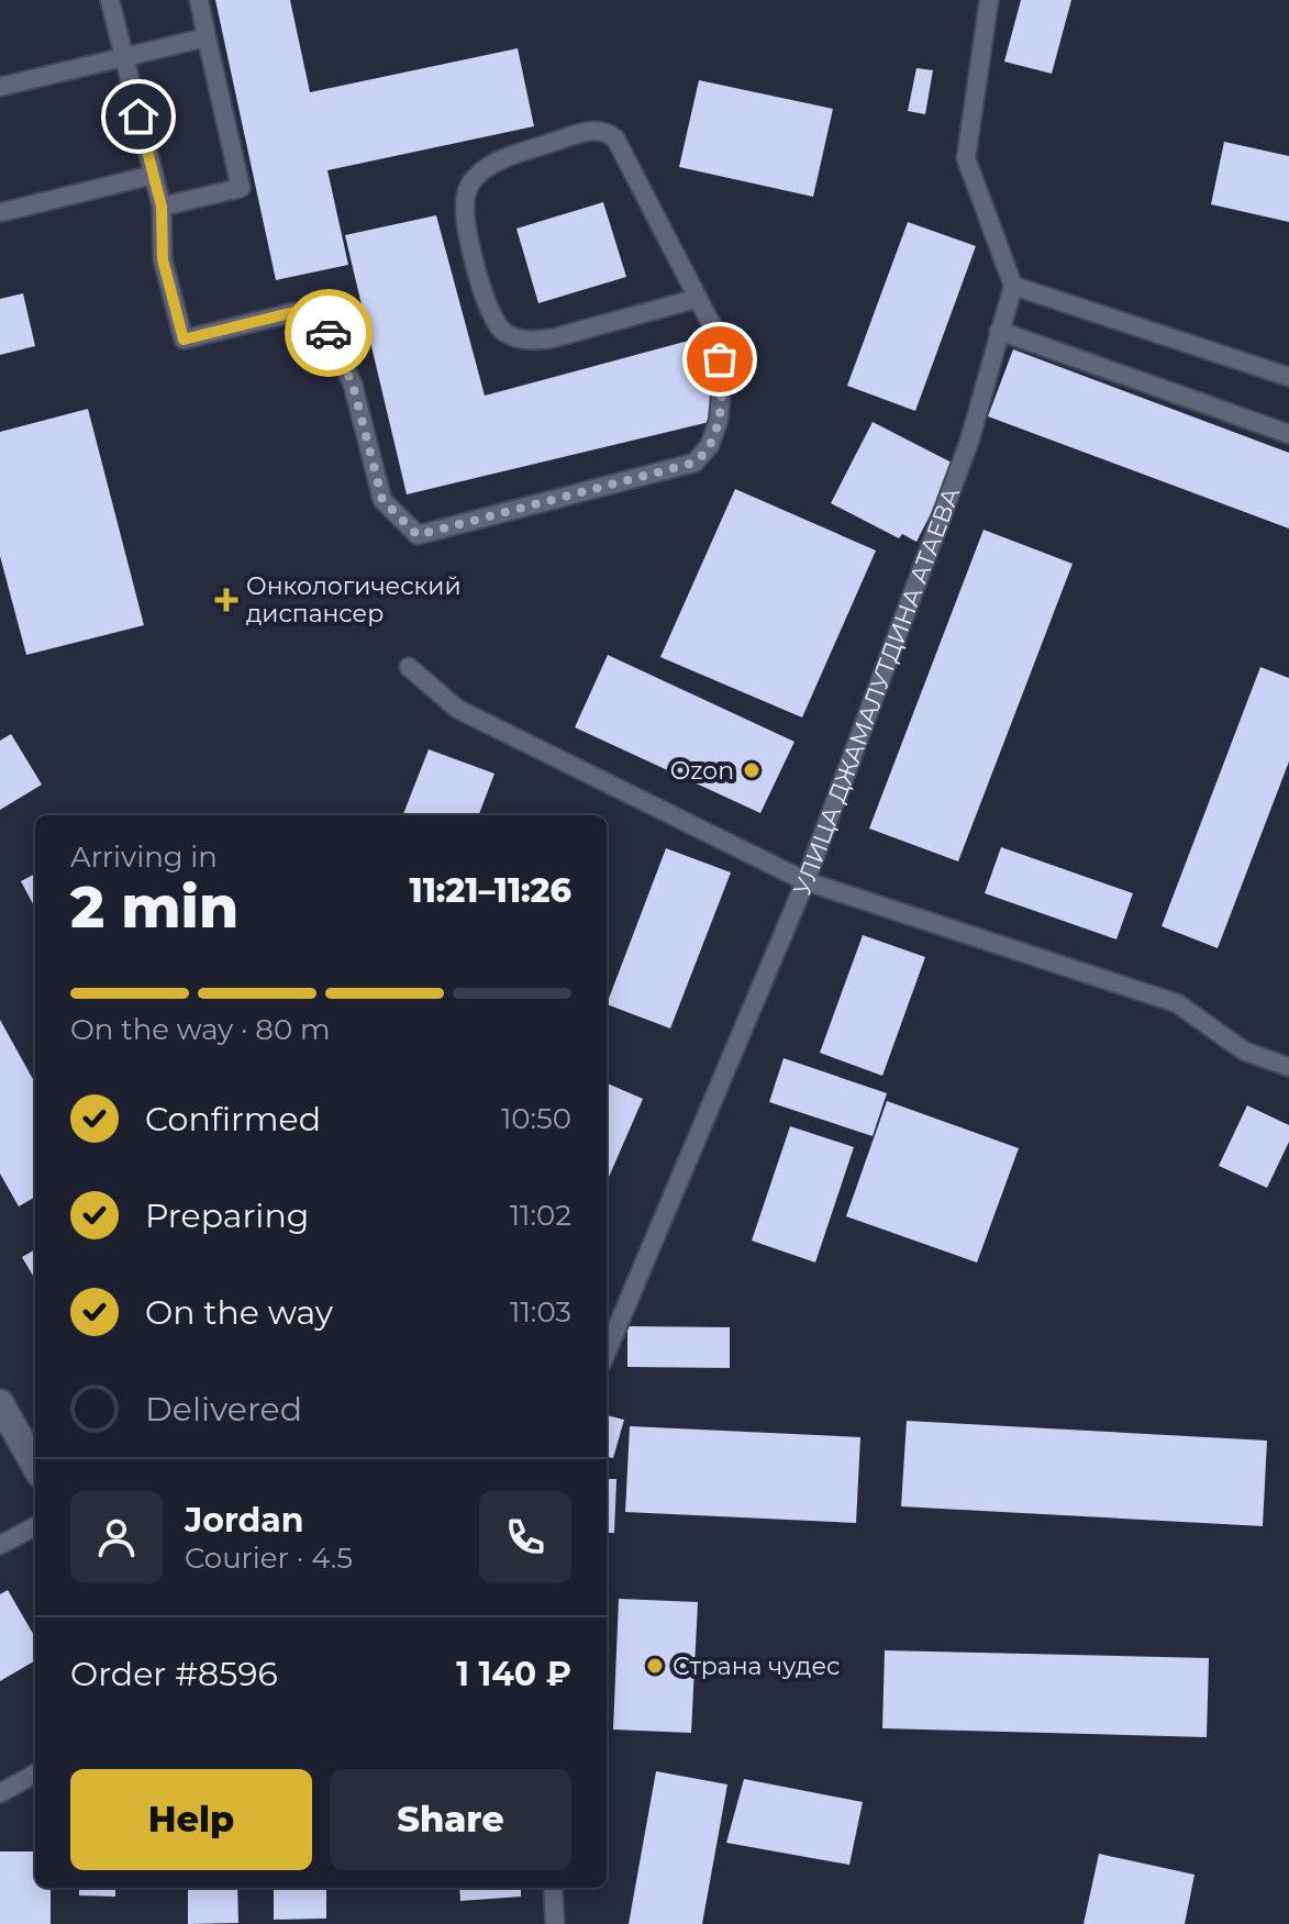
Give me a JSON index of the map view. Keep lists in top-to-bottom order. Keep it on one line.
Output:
{"streets":{"lane":["УЛИЦА ДЖАМАЛУТДИНА АТАЕВА"]},"places":{"health":["Онкологический диспансер"],"other":["Ozon","Страна чудес"]},"page":{"heading":["2 min","Arriving in","11:21–11:26"],"panel":["Jordan","Courier · 4.5","Order #8596","1 140 ₽"],"bar":"On the way · 80 m","list":[["Confirmed","10:50"],["Preparing","11:02"],["On the way","11:03"],"Delivered"],"buttons":["Help","Share"]}}
